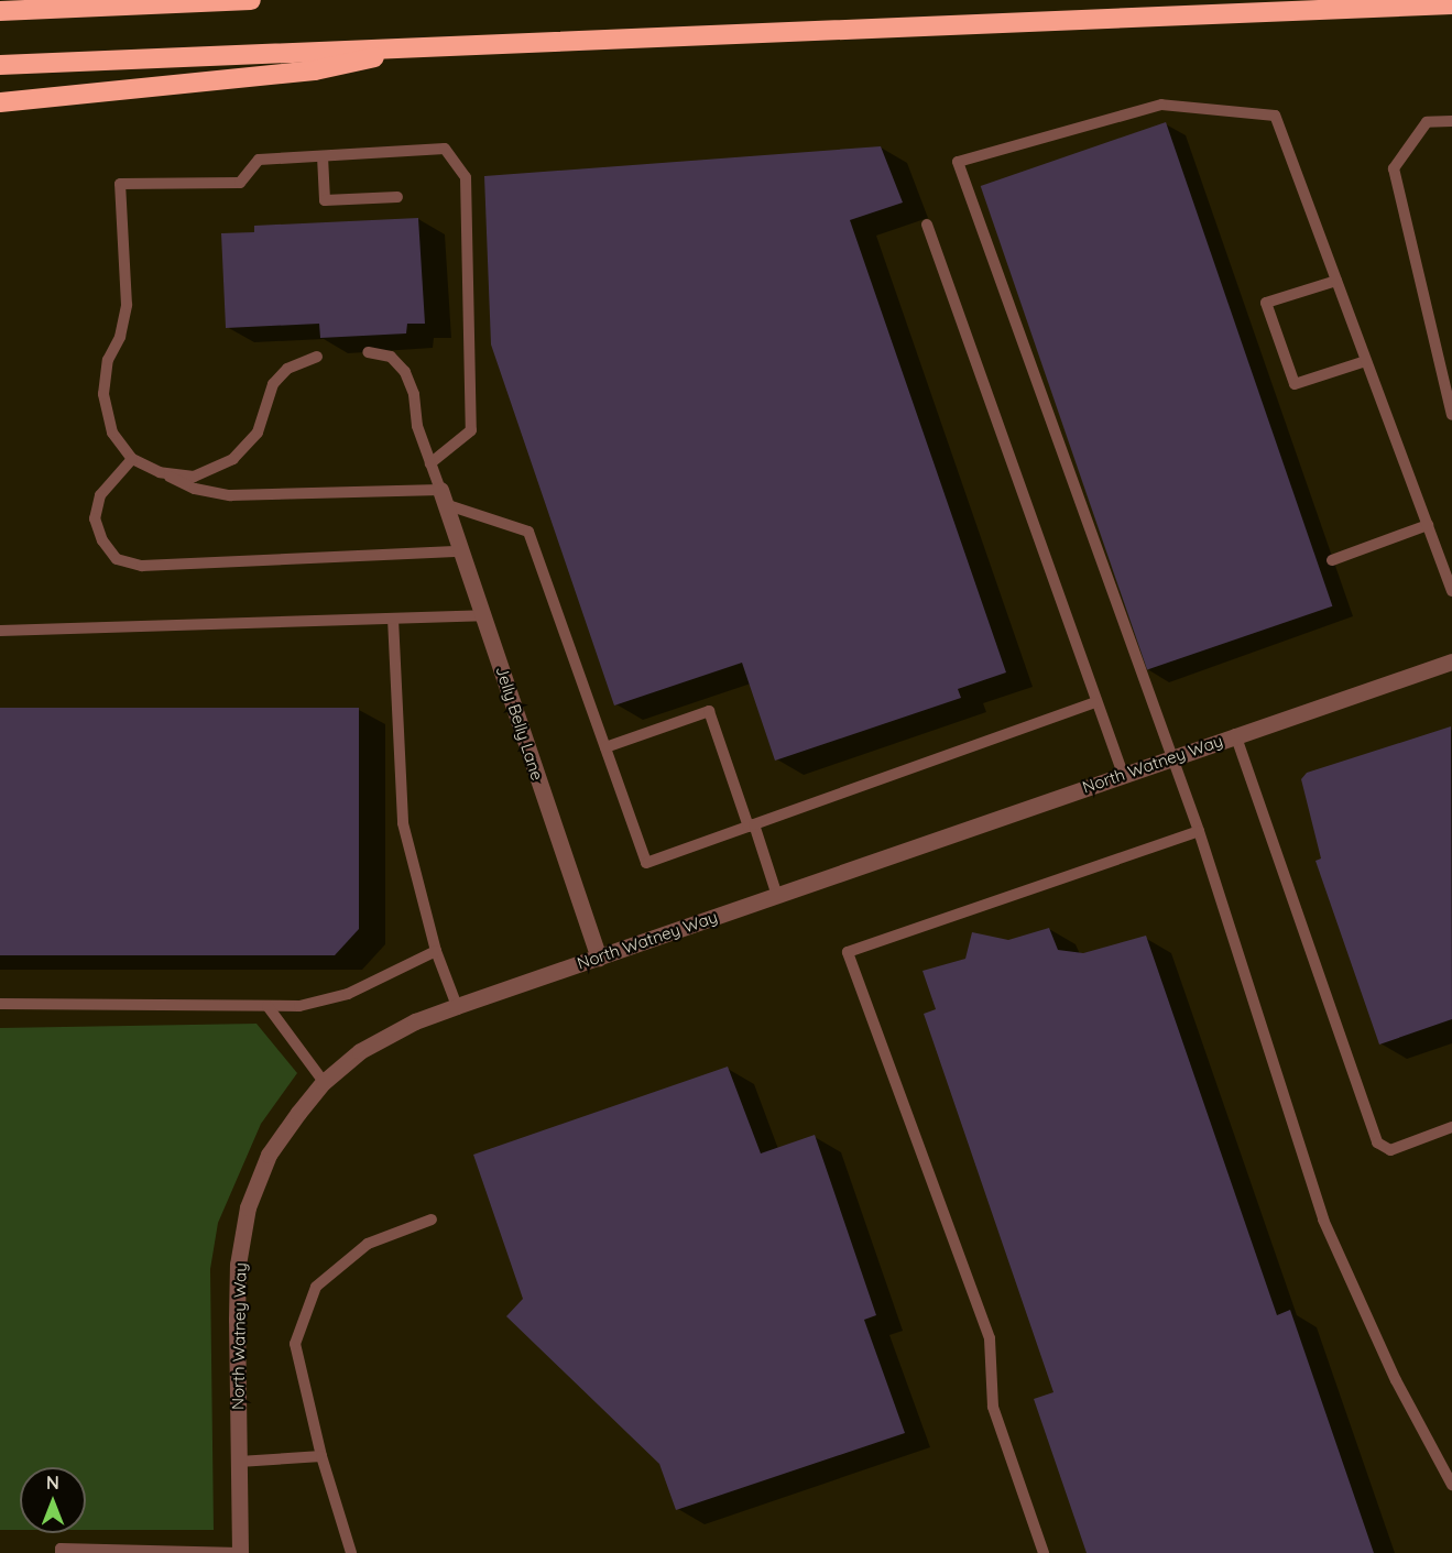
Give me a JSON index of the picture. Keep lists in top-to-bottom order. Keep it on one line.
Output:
{"streets":{"street":["Jelly Belly Lane","North Watney Way"]},"crossings":[["Jelly Belly Lane","North Watney Way"]],"north":"top"}
